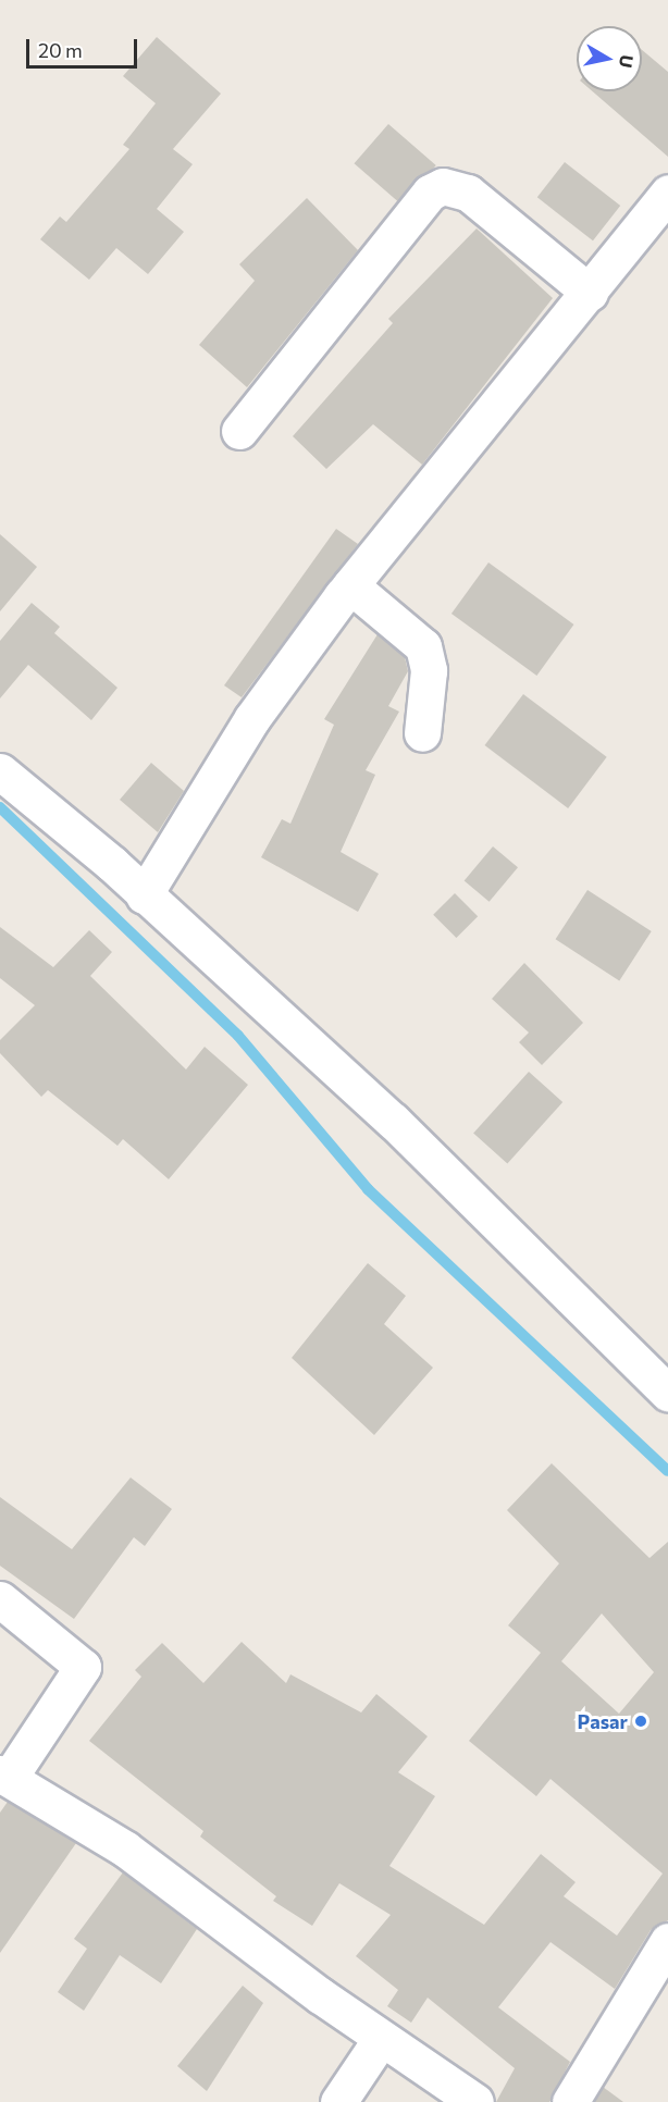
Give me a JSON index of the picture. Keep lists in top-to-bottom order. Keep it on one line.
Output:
{"places":["Pasar"],"scale_bar":"20 m","north":"right"}
